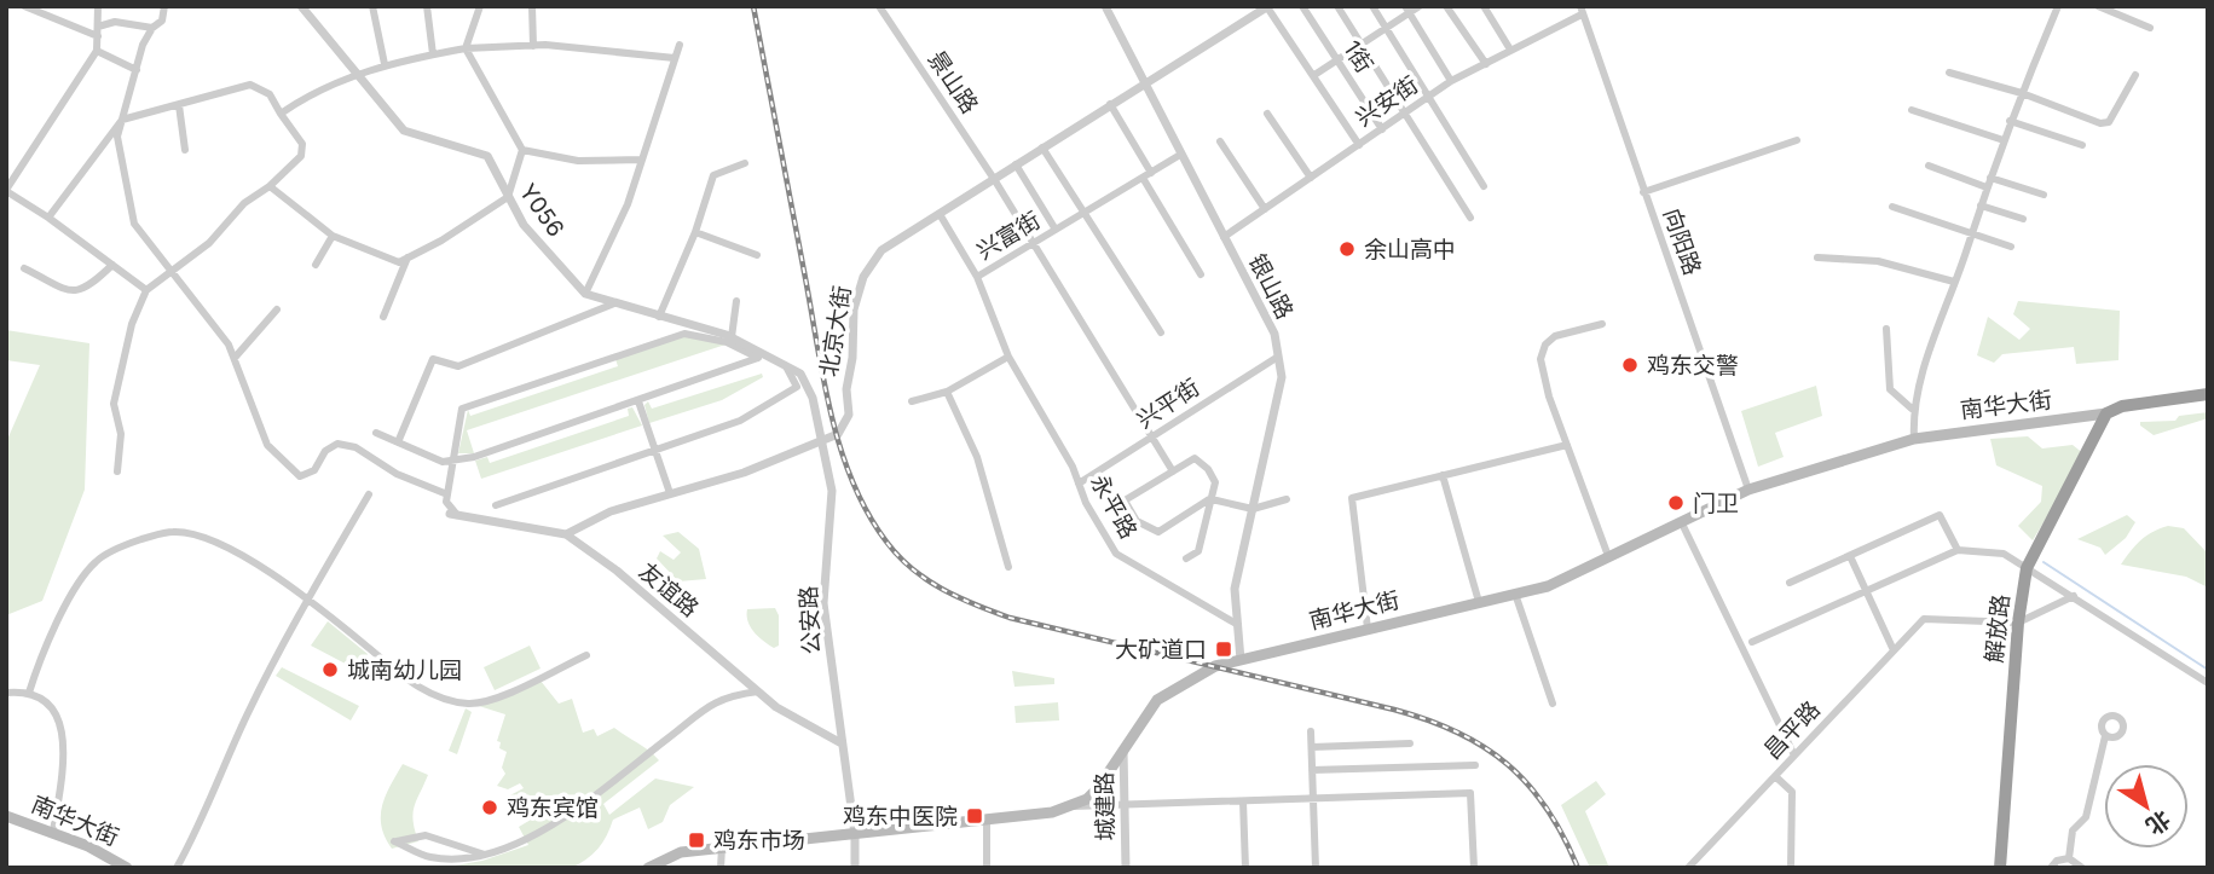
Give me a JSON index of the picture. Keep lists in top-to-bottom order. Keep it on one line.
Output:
{"streets":{"highway":["南华大街","解放路"],"street":["1街","景山路","兴安街","Y056","兴富街","向阳路","银山路","北京大街","兴平街","永平路","友谊路","公安路","昌平路","城建路"]},"crossings":[["1街","兴安街"],["景山路","兴富街"],["景山路","北京大街"],["景山路","兴平街"],["兴安街","向阳路"],["兴安街","银山路"],["Y056","公安路"],["兴富街","银山路"],["兴富街","永平路"],["向阳路","南华大街"],["银山路","北京大街"],["银山路","兴平街"],["银山路","南华大街"],["银山路","永平路"],["北京大街","友谊路"],["北京大街","公安路"],["兴平街","永平路"],["南华大街","解放路"],["南华大街","城建路"],["友谊路","公安路"],["解放路","昌平路"]],"places":{"other":["余山高中","鸡东交警","门卫","城南幼儿园","鸡东宾馆"],"transit":["大矿道口","鸡东中医院","鸡东市场"]},"north":"bottom right"}
